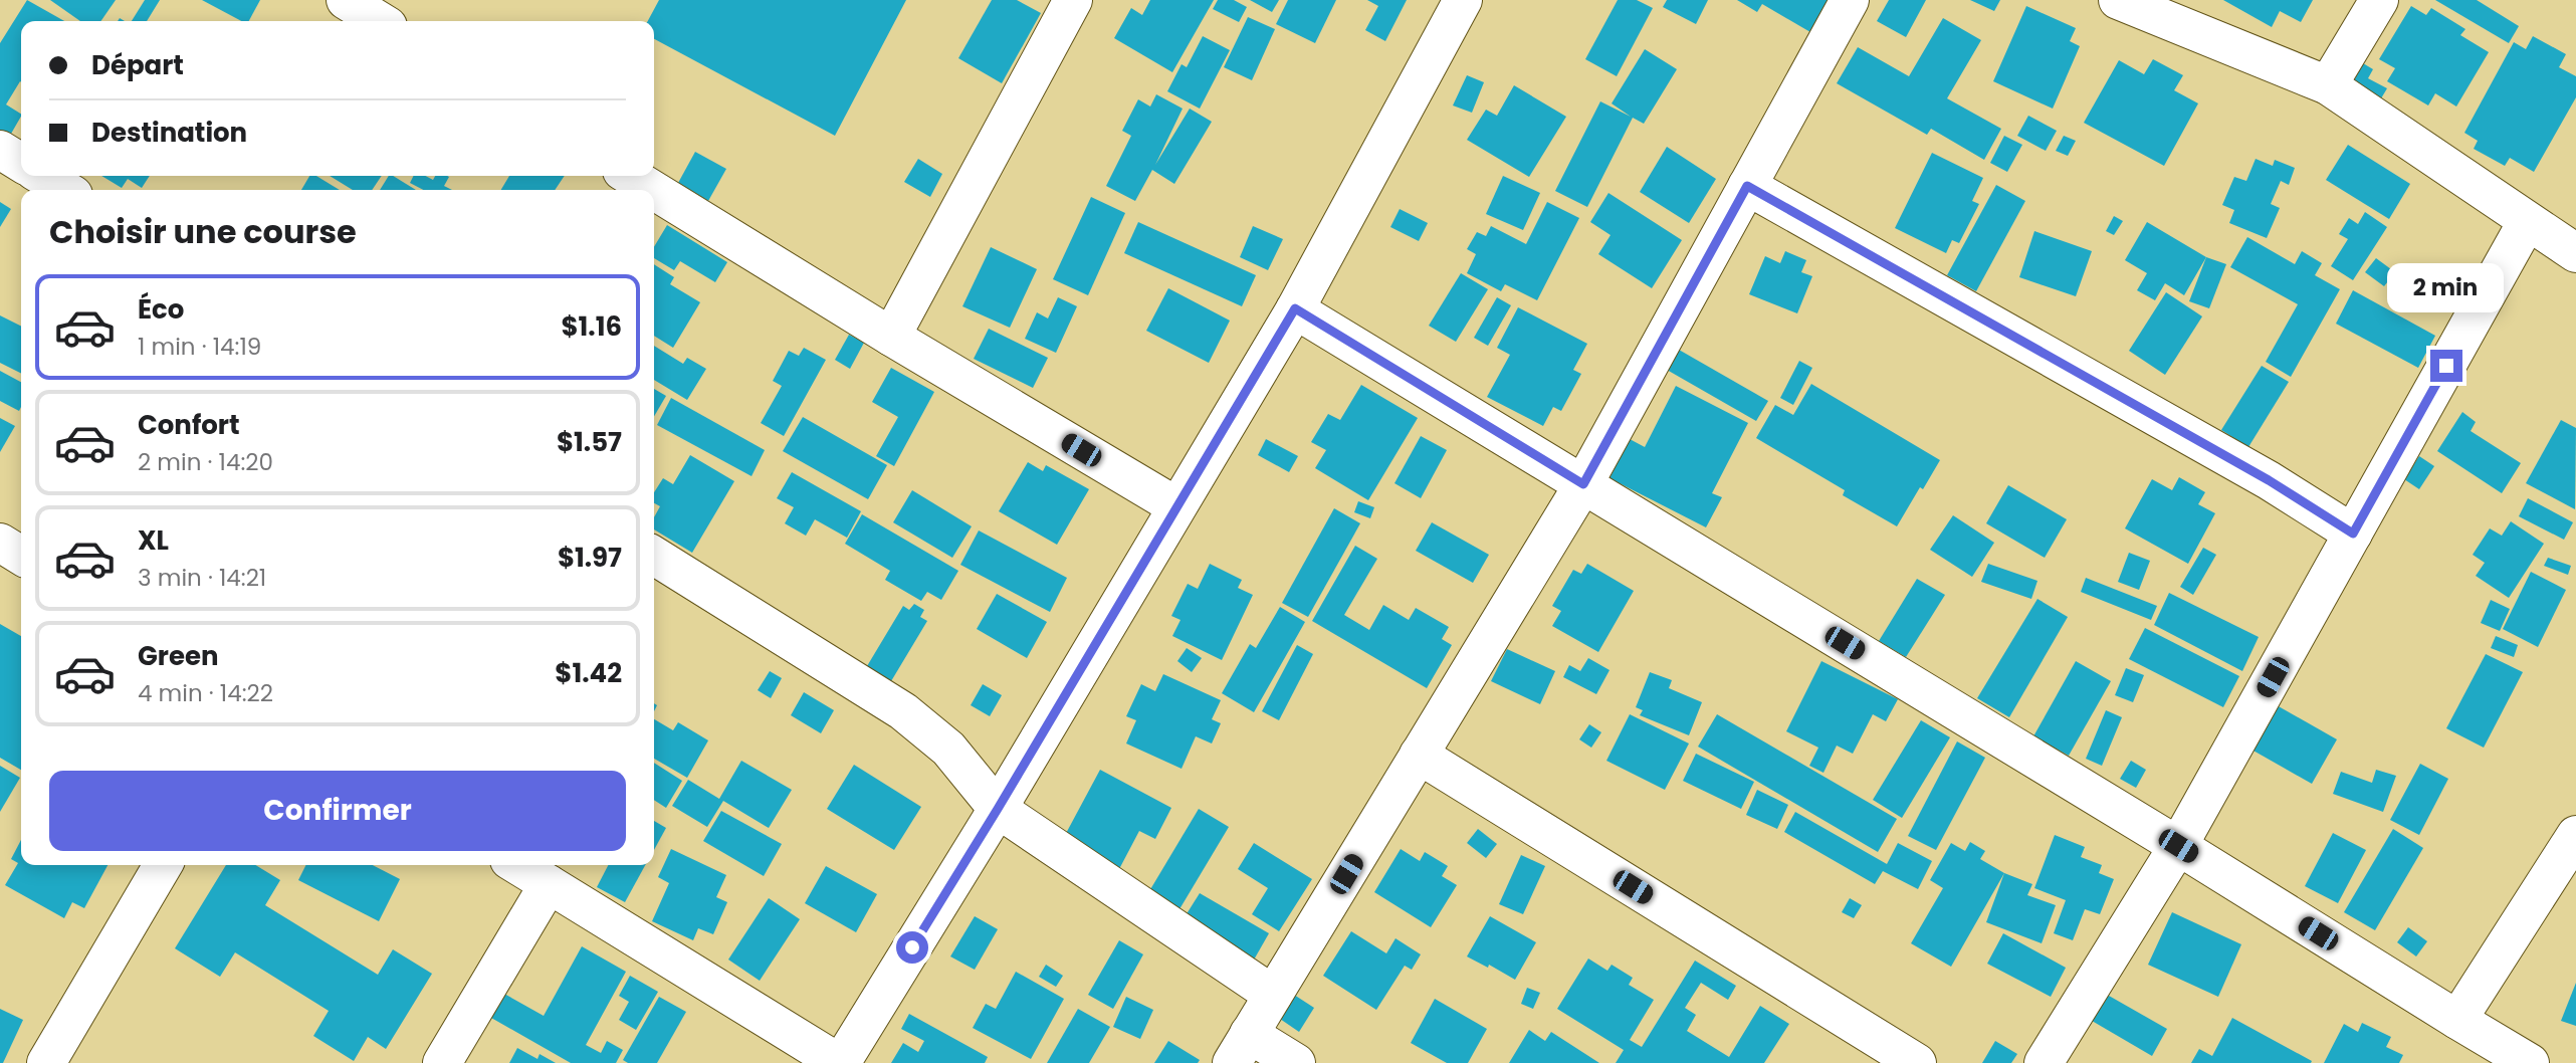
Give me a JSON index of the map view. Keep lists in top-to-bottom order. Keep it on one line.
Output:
{"page":{"banner":["Départ","Destination"],"heading":"Choisir une course","bubble":"2 min","list":[{"name":"Éco","note":"1 min · 14:19","value":"$1.16"},{"name":"Confort","note":"2 min · 14:20","value":"$1.57"},{"name":"XL","note":"3 min · 14:21","value":"$1.97"},{"name":"Green","note":"4 min · 14:22","value":"$1.42"}],"buttons":"Confirmer"}}
